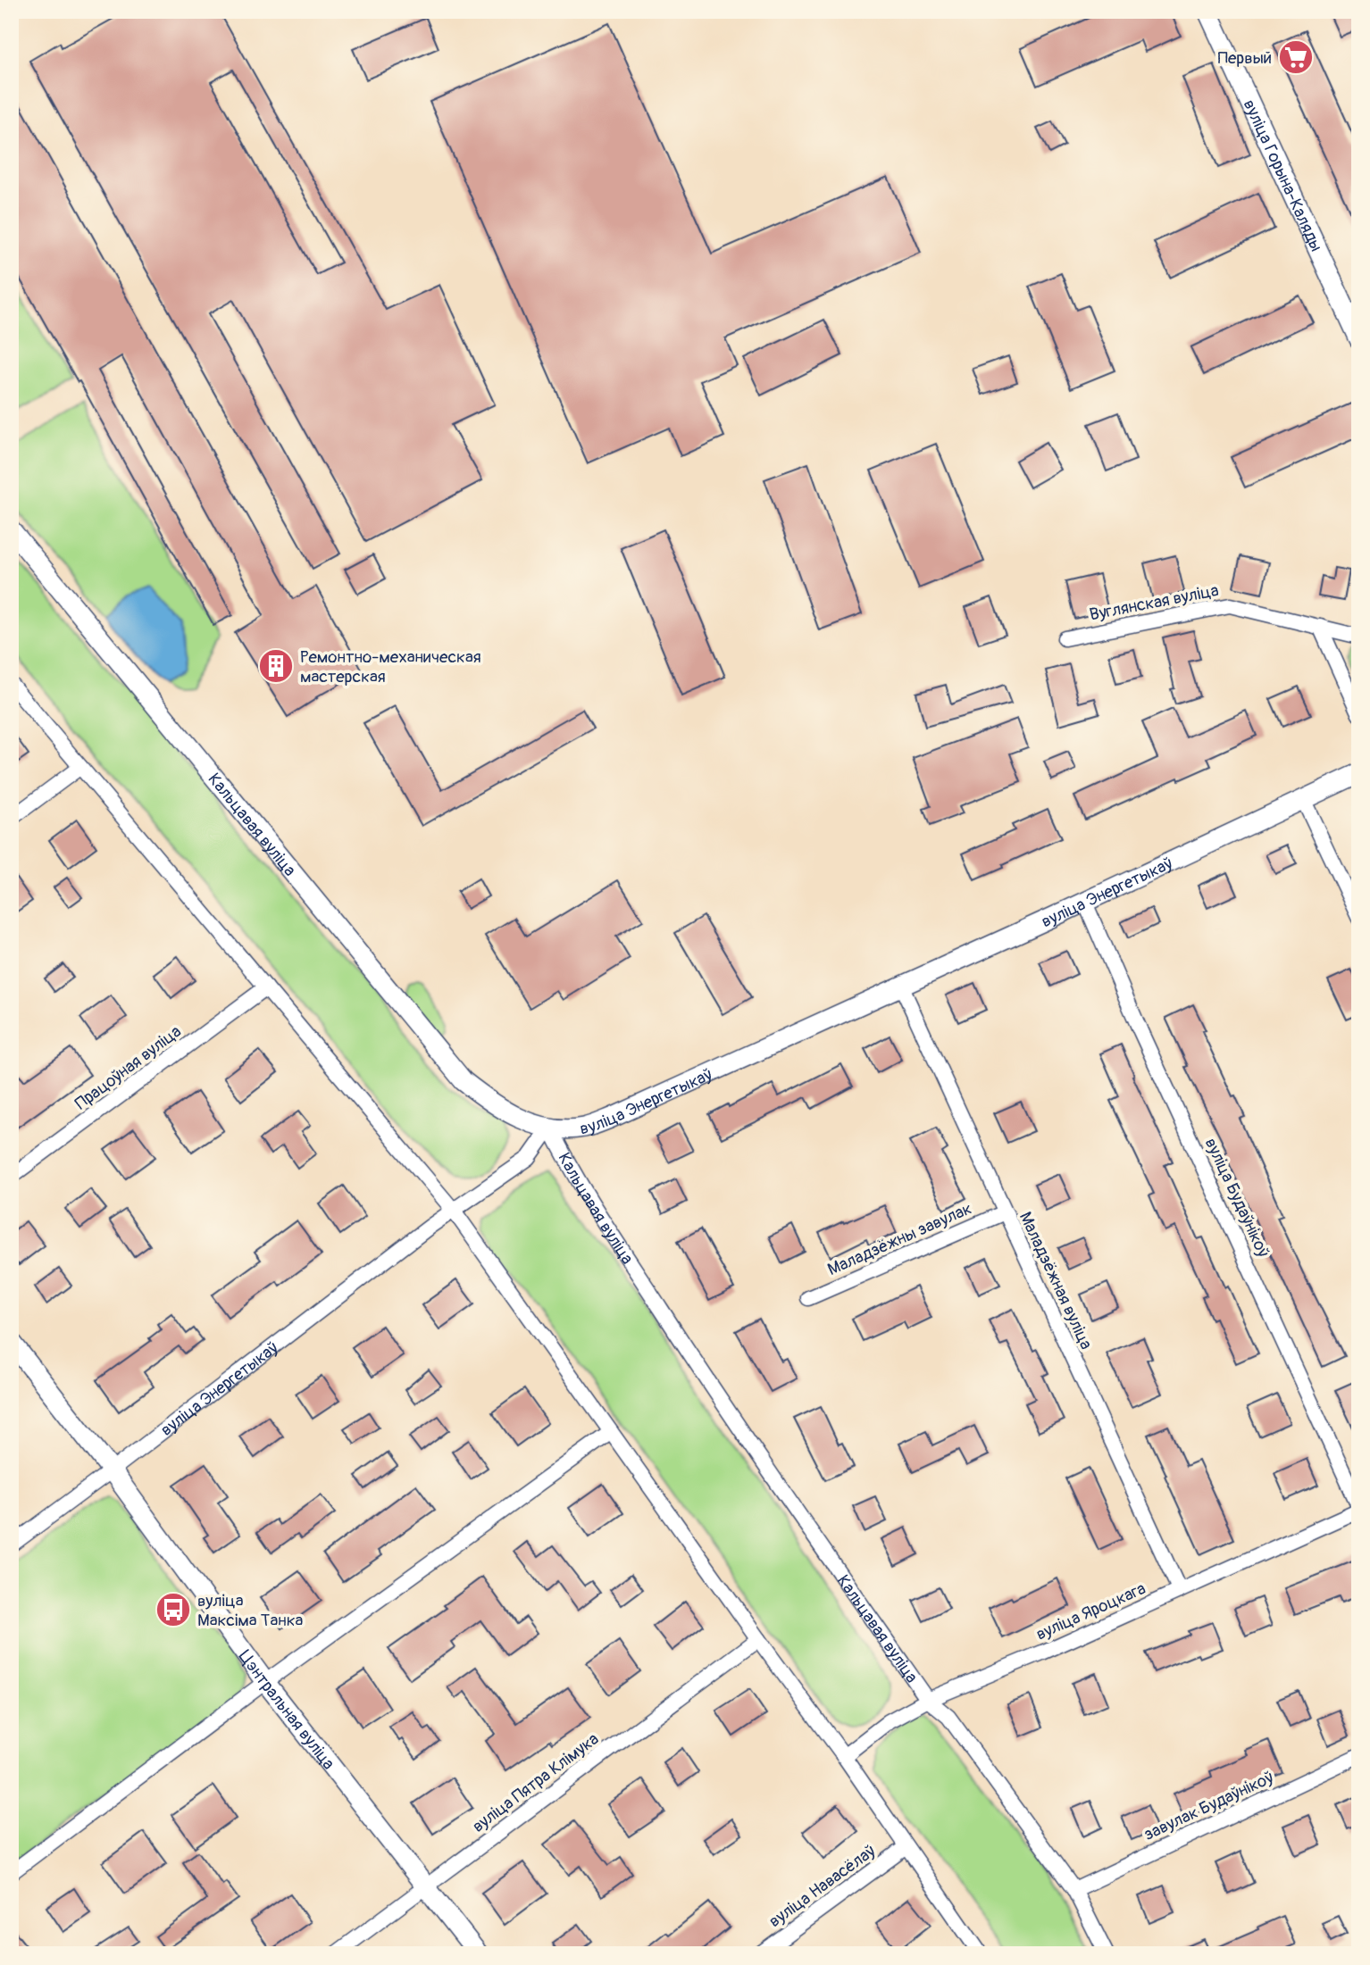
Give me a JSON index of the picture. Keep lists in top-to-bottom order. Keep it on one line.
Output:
{"streets":{"street":["вуліца Горына-Каляды","Вуглянская вуліца","Кальцавая вуліца","вуліца Энергетыкаў","Працоўная вуліца","вуліца Будаўнікоў","Маладзёжны завулак","Маладзёжная вуліца","вуліца Яроцкага","Цэнтральная вуліца","вуліца Пятра Клімука","завулак Будаўнікоў","вуліца Навасёлаў"]},"crossings":[["Кальцавая вуліца","вуліца Энергетыкаў"],["Кальцавая вуліца","вуліца Яроцкага"],["Кальцавая вуліца","завулак Будаўнікоў"],["вуліца Энергетыкаў","вуліца Будаўнікоў"],["вуліца Энергетыкаў","Маладзёжная вуліца"],["вуліца Энергетыкаў","Цэнтральная вуліца"],["вуліца Будаўнікоў","вуліца Яроцкага"],["Маладзёжны завулак","Маладзёжная вуліца"],["Маладзёжная вуліца","вуліца Яроцкага"],["Цэнтральная вуліца","вуліца Пятра Клімука"]],"places":{"supermarket":["Первый"],"building":["Ремонтно-механическая мастерская"],"bus stop":["вуліца Максіма Танка"]}}
